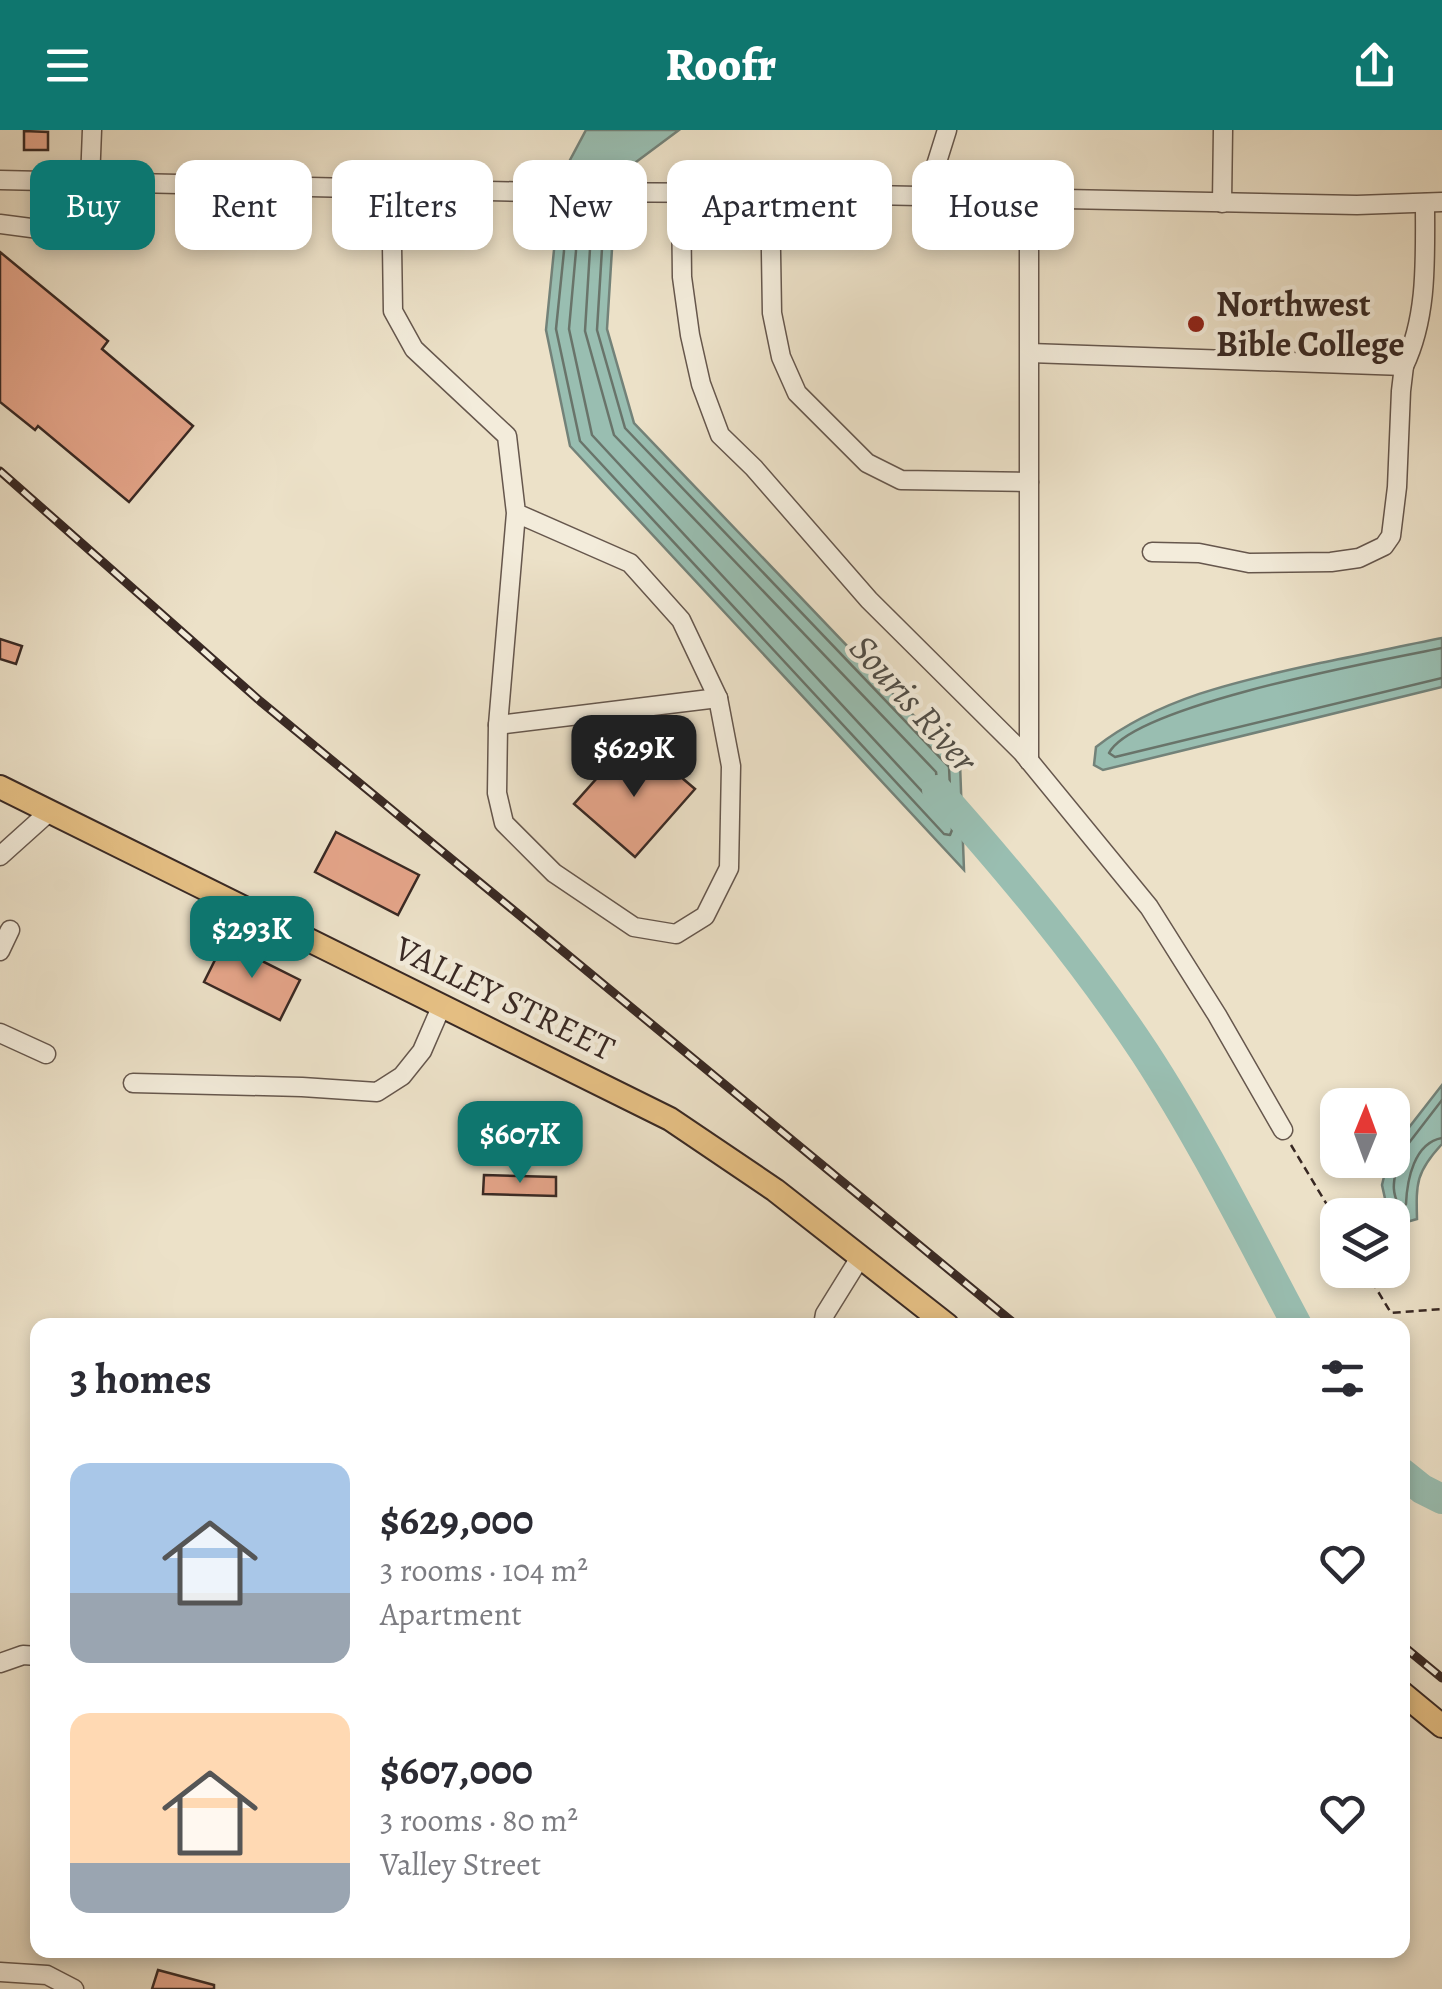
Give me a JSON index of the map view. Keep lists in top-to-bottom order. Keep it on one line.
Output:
{"streets":{"main road":["VALLEY STREET"]},"water":["Souris River"],"places":["Northwest Bible College"],"north":"top","page":{"header":"Roofr","chip":["Buy","Rent","Filters","New","Apartment","House"],"price":["$629K","$293K","$607K"],"heading":"3 homes","list":[{"name":"$629,000","note":"3 rooms · 104 m² · Apartment"},{"name":"$607,000","note":"3 rooms · 80 m² · Valley Street"}]}}
